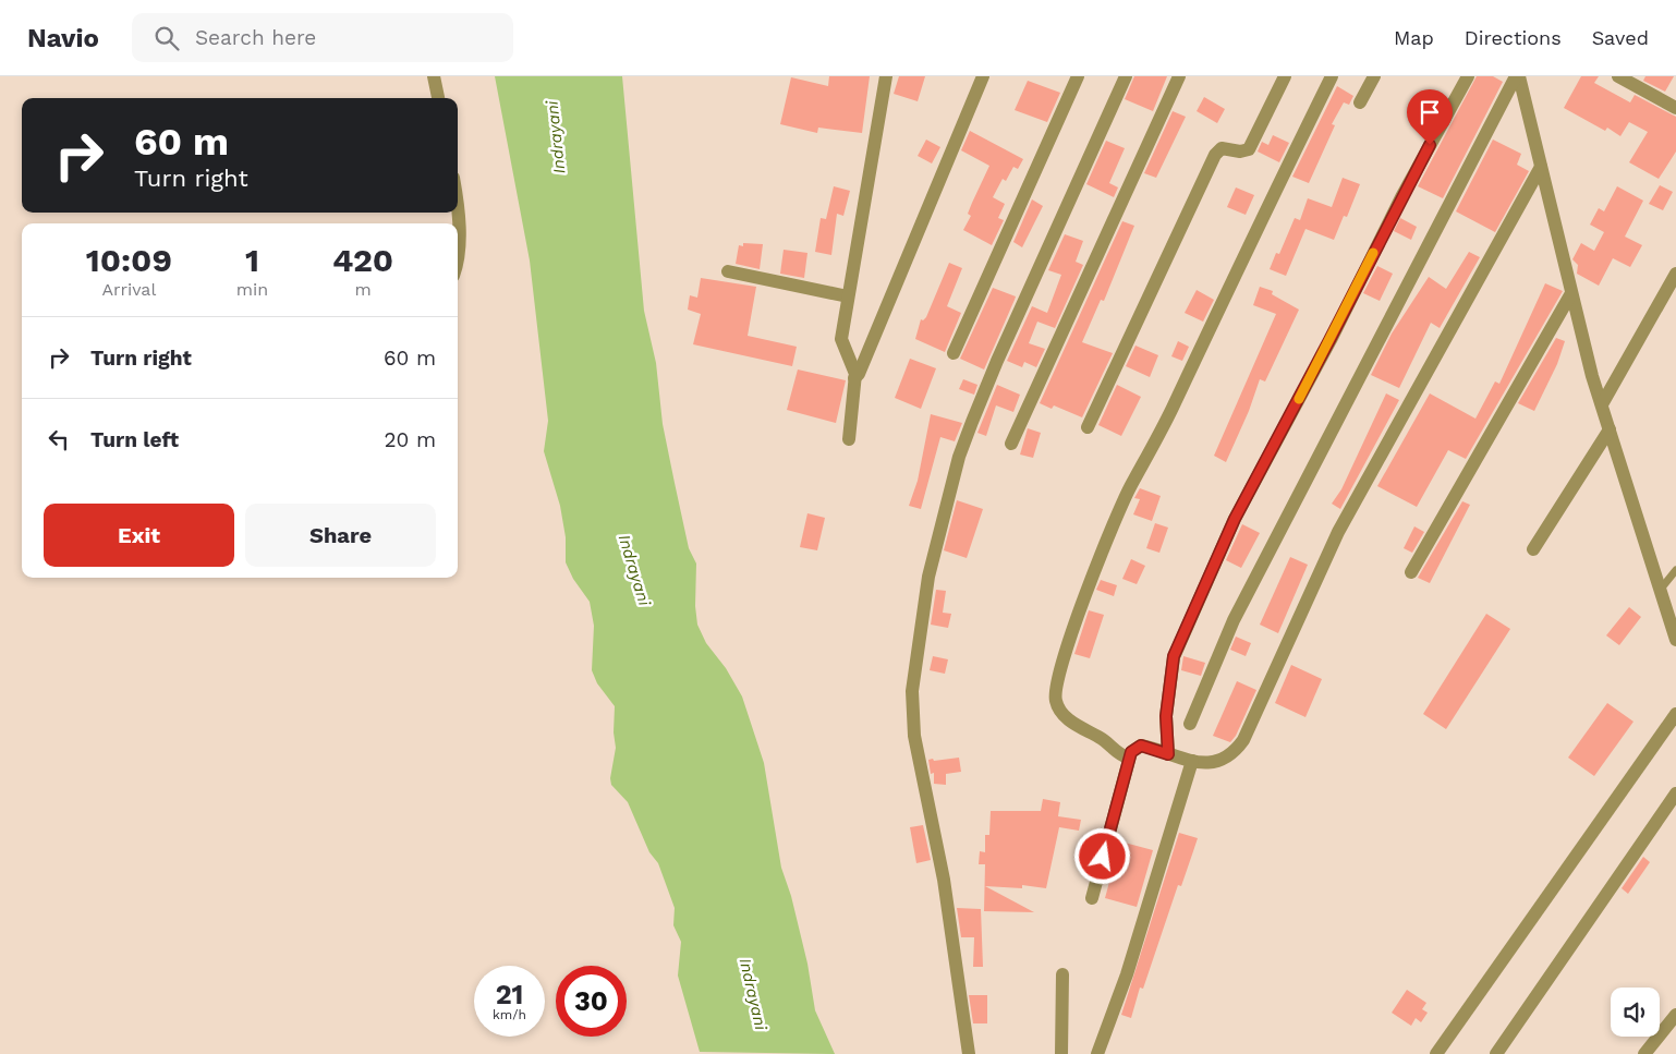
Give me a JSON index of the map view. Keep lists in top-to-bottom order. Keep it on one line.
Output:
{"water":["Indrayani"],"page":{"header":"Navio","search":"Search here","nav":["Map","Directions","Saved"],"turn":["60 m","Turn right"],"eta":["10:09","Arrival","1","min","420","m"],"list":[{"name":"Turn right","value":"60 m"},{"name":"Turn left","value":"20 m"}],"buttons":["Exit","Share"],"speed":"21 km/h","limit":"30"}}
